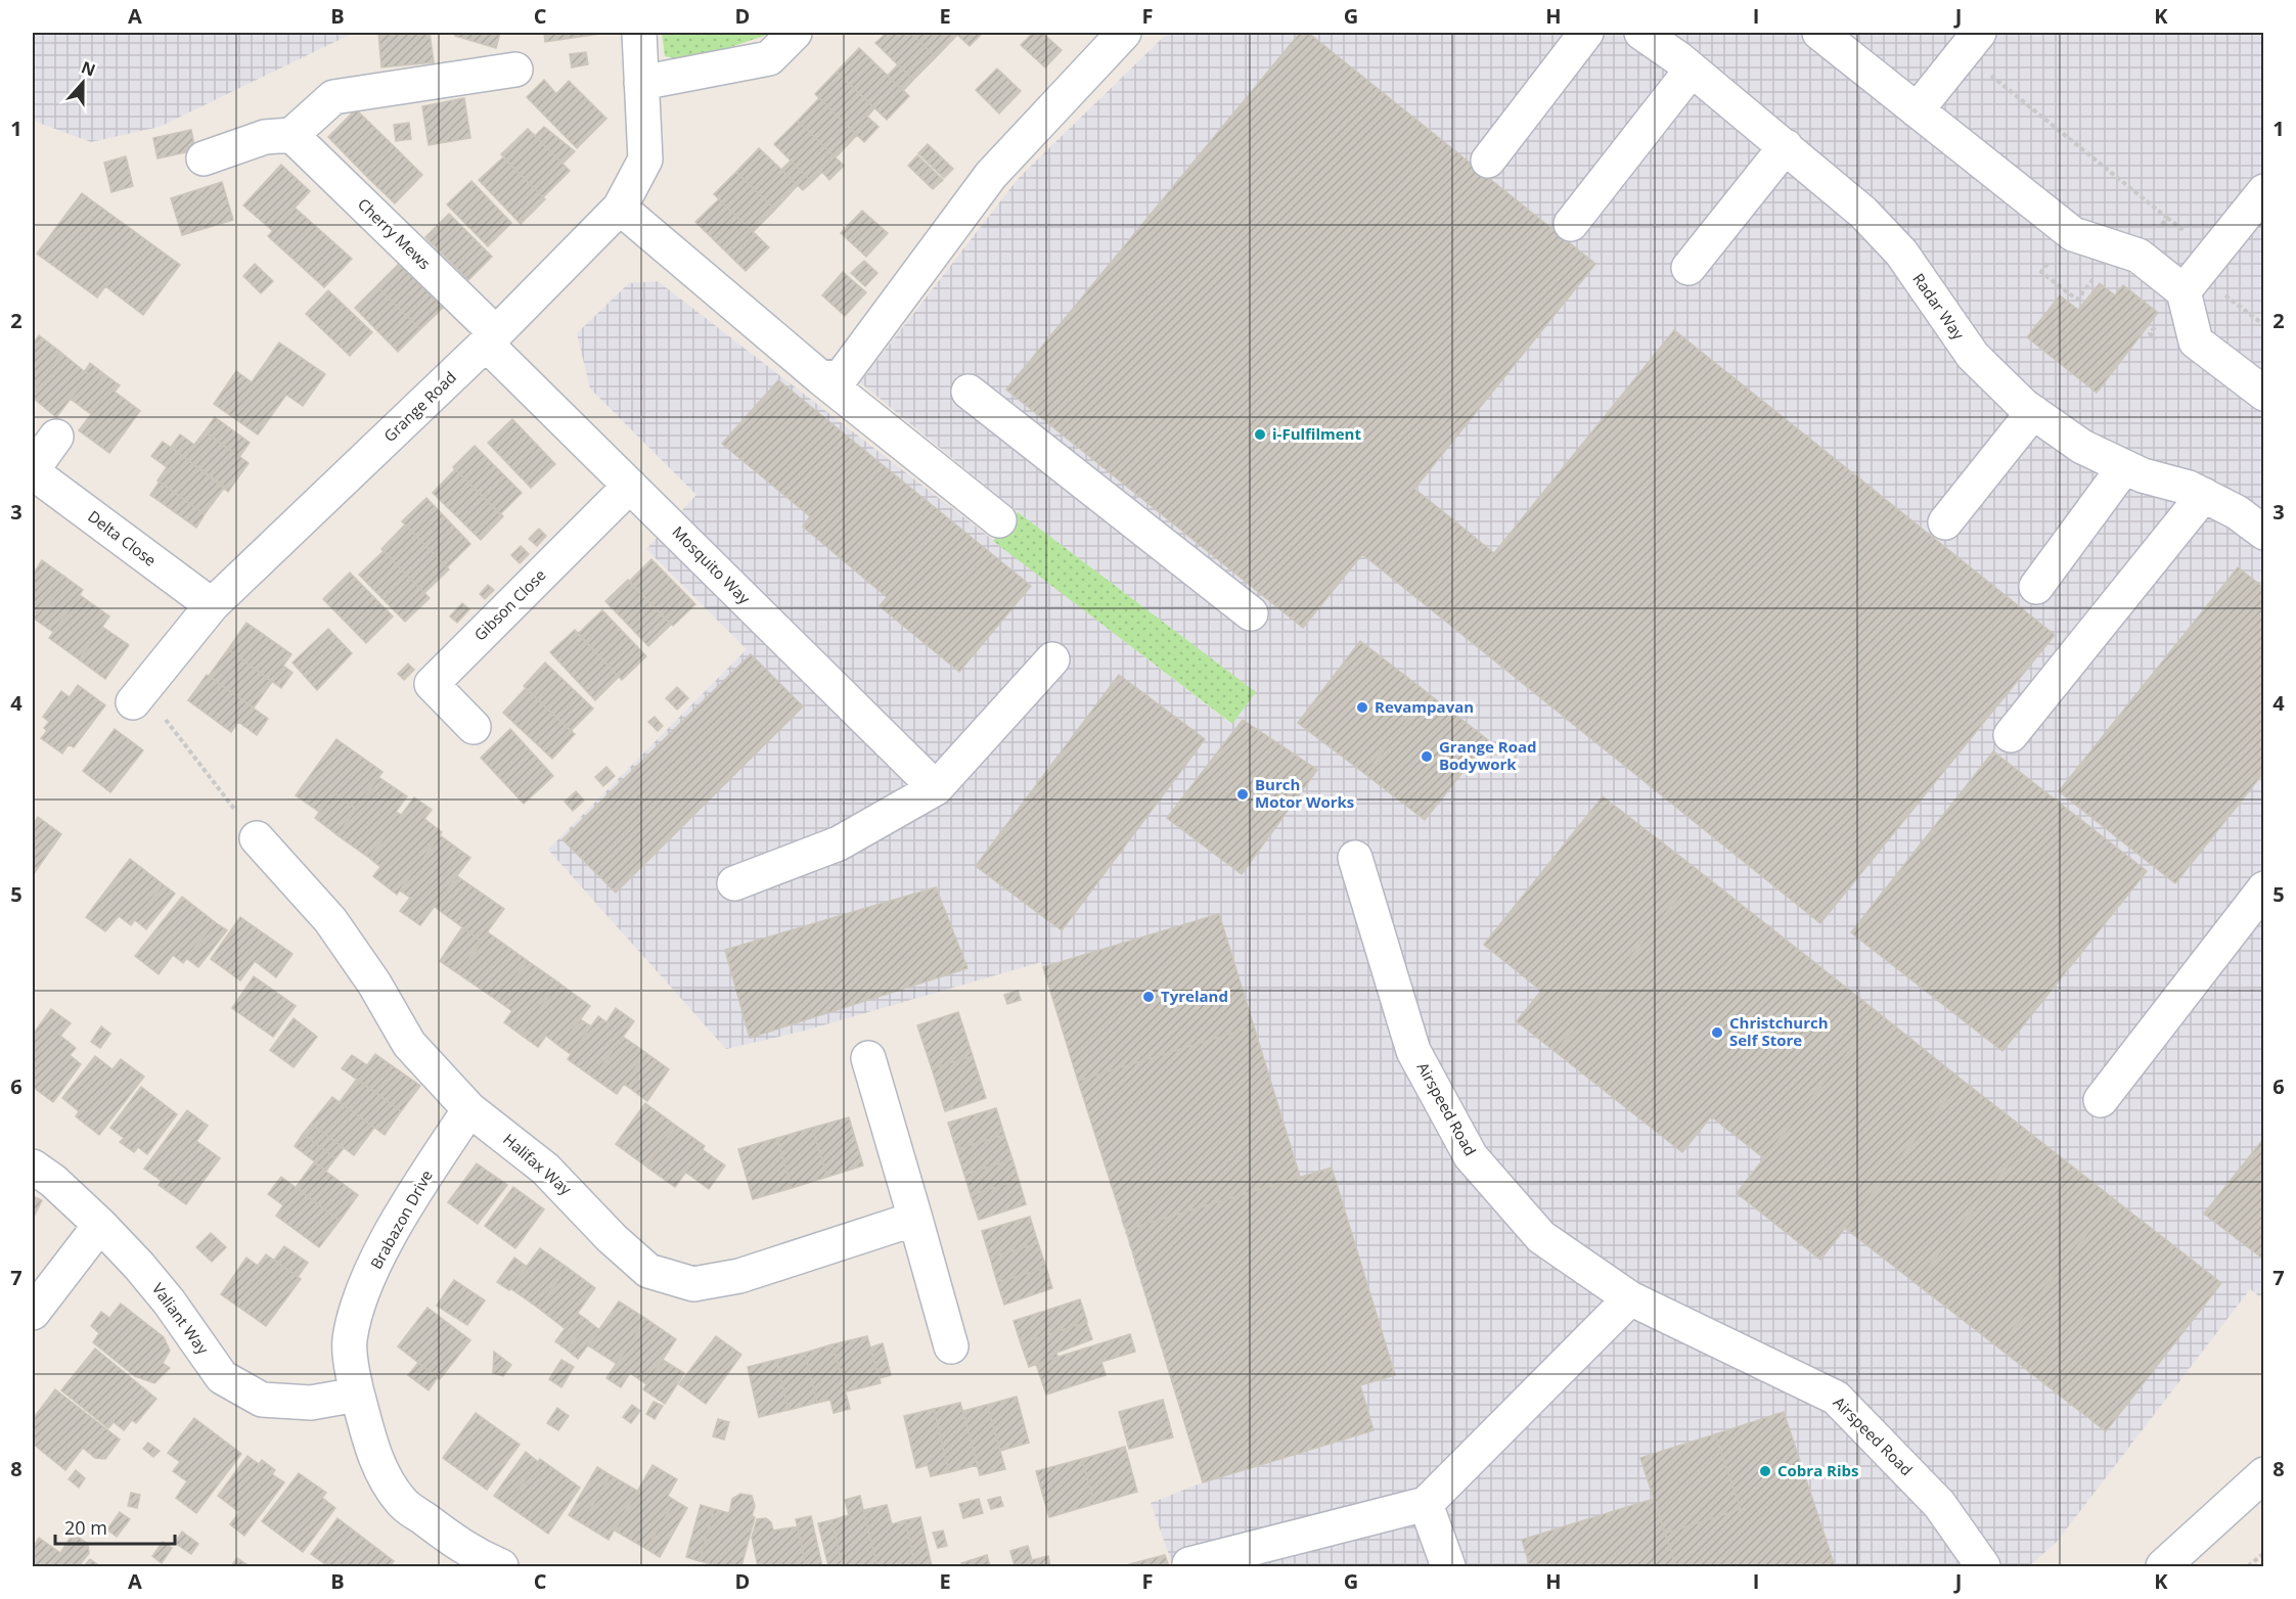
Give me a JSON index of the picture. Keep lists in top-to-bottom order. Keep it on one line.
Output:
{"streets":{"street":["Cherry Mews","Radar Way","Grange Road","Delta Close","Mosquito Way","Gibson Close","Airspeed Road","Halifax Way","Brabazon Drive","Valiant Way"]},"crossings":[["Cherry Mews","Grange Road"],["Cherry Mews","Mosquito Way"],["Grange Road","Delta Close"],["Grange Road","Mosquito Way"],["Mosquito Way","Gibson Close"],["Halifax Way","Brabazon Drive"],["Brabazon Drive","Valiant Way"]],"places":["i-Fulfilment","Revampavan","Grange Road Bodywork","Burch Motor Works","Tyreland","Christchurch Self Store","Cobra Ribs"],"scale_bar":"20 m","north":"top","grid":{"columns":["A","B","C","D","E","F","G","H","I","J","K"],"rows":["1","2","3","4","5","6","7","8"]}}
